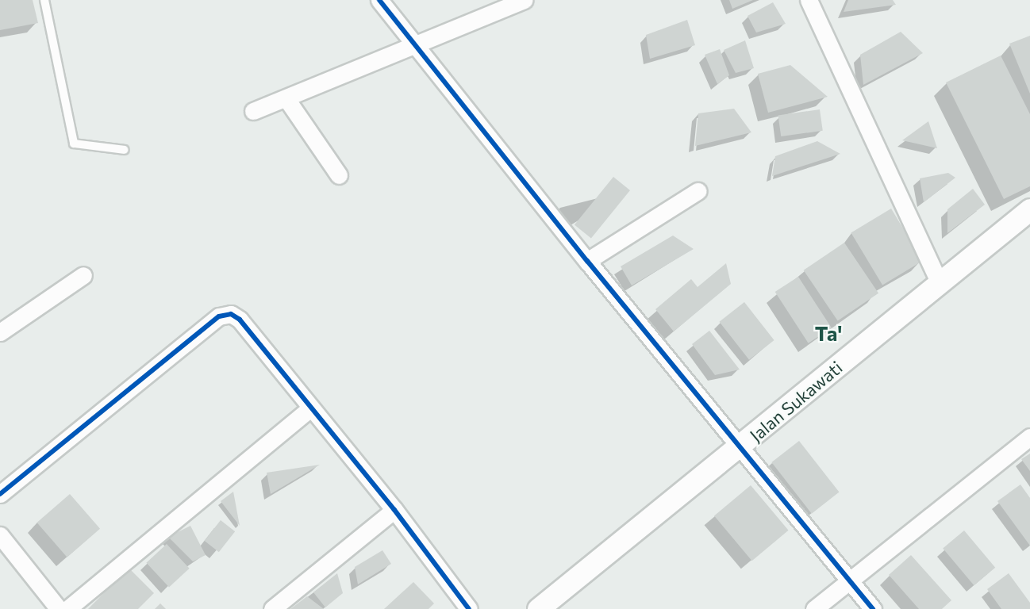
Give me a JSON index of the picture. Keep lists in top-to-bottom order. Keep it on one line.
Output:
{"streets":{"street":["Jalan Sukawati"]},"districts":["Ta'"]}
